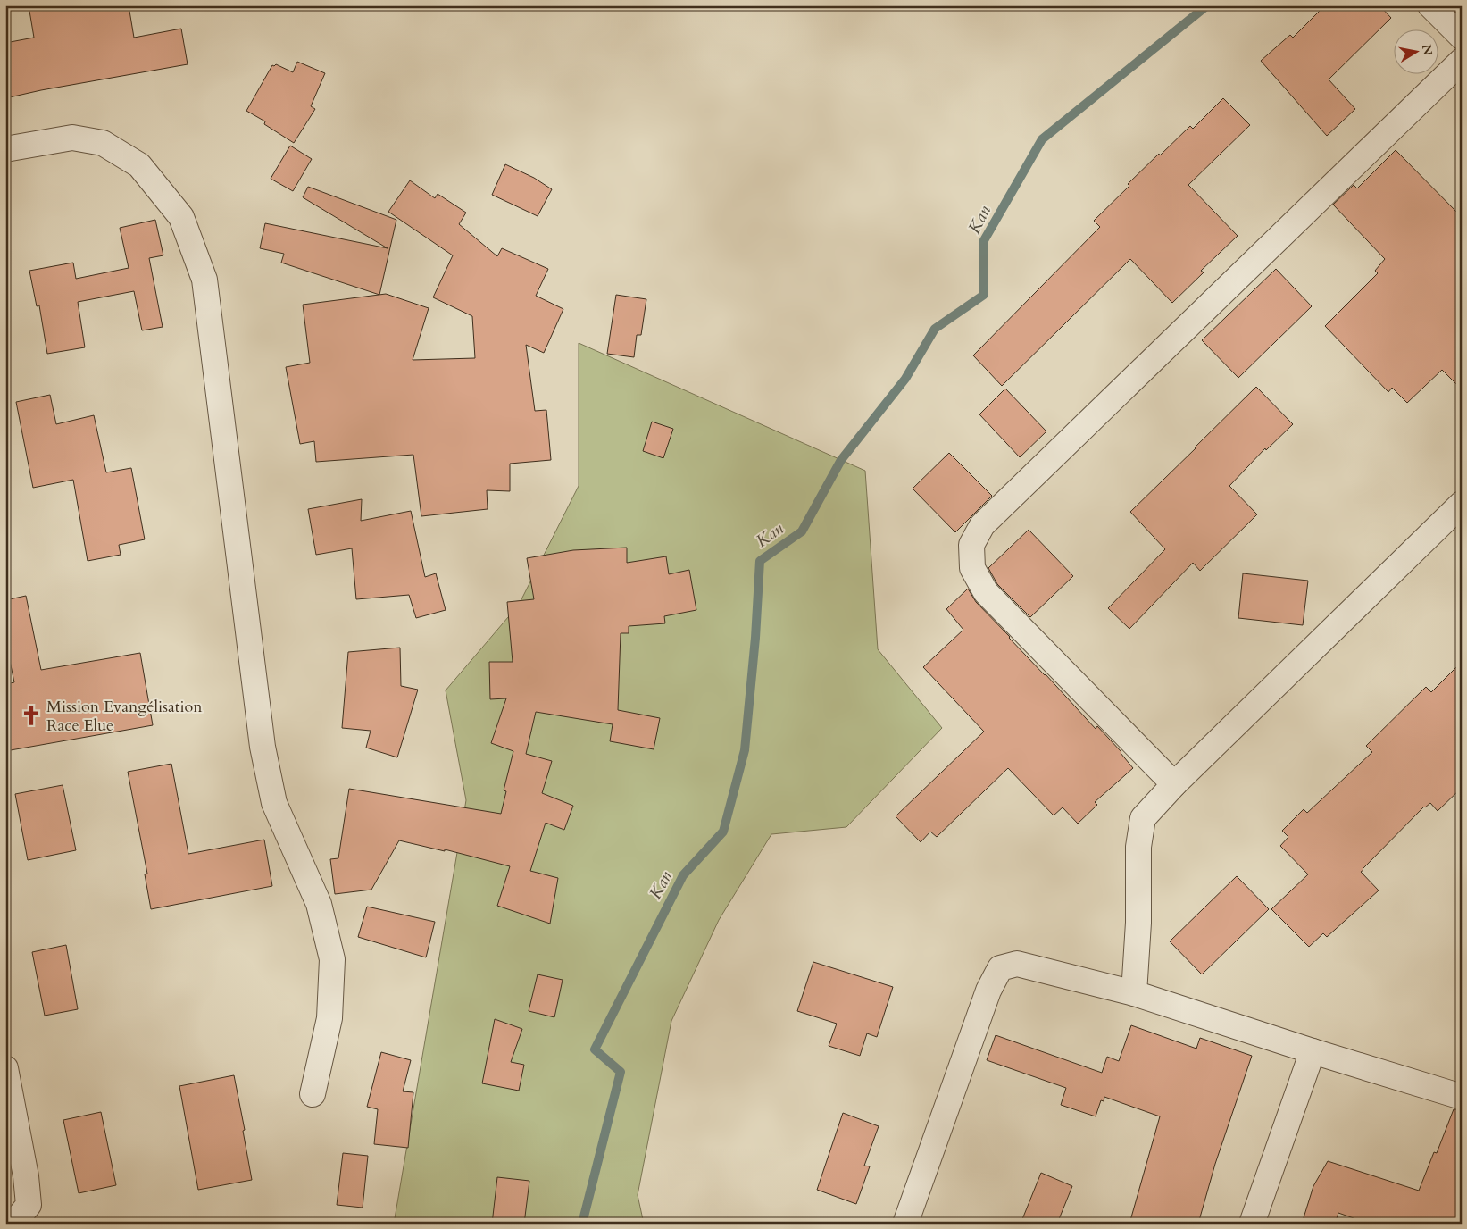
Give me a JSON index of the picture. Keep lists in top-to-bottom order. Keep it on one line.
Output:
{"water":["Kan"],"places":{"church":["Mission Evangélisation Race Elue"]},"north":"right"}
